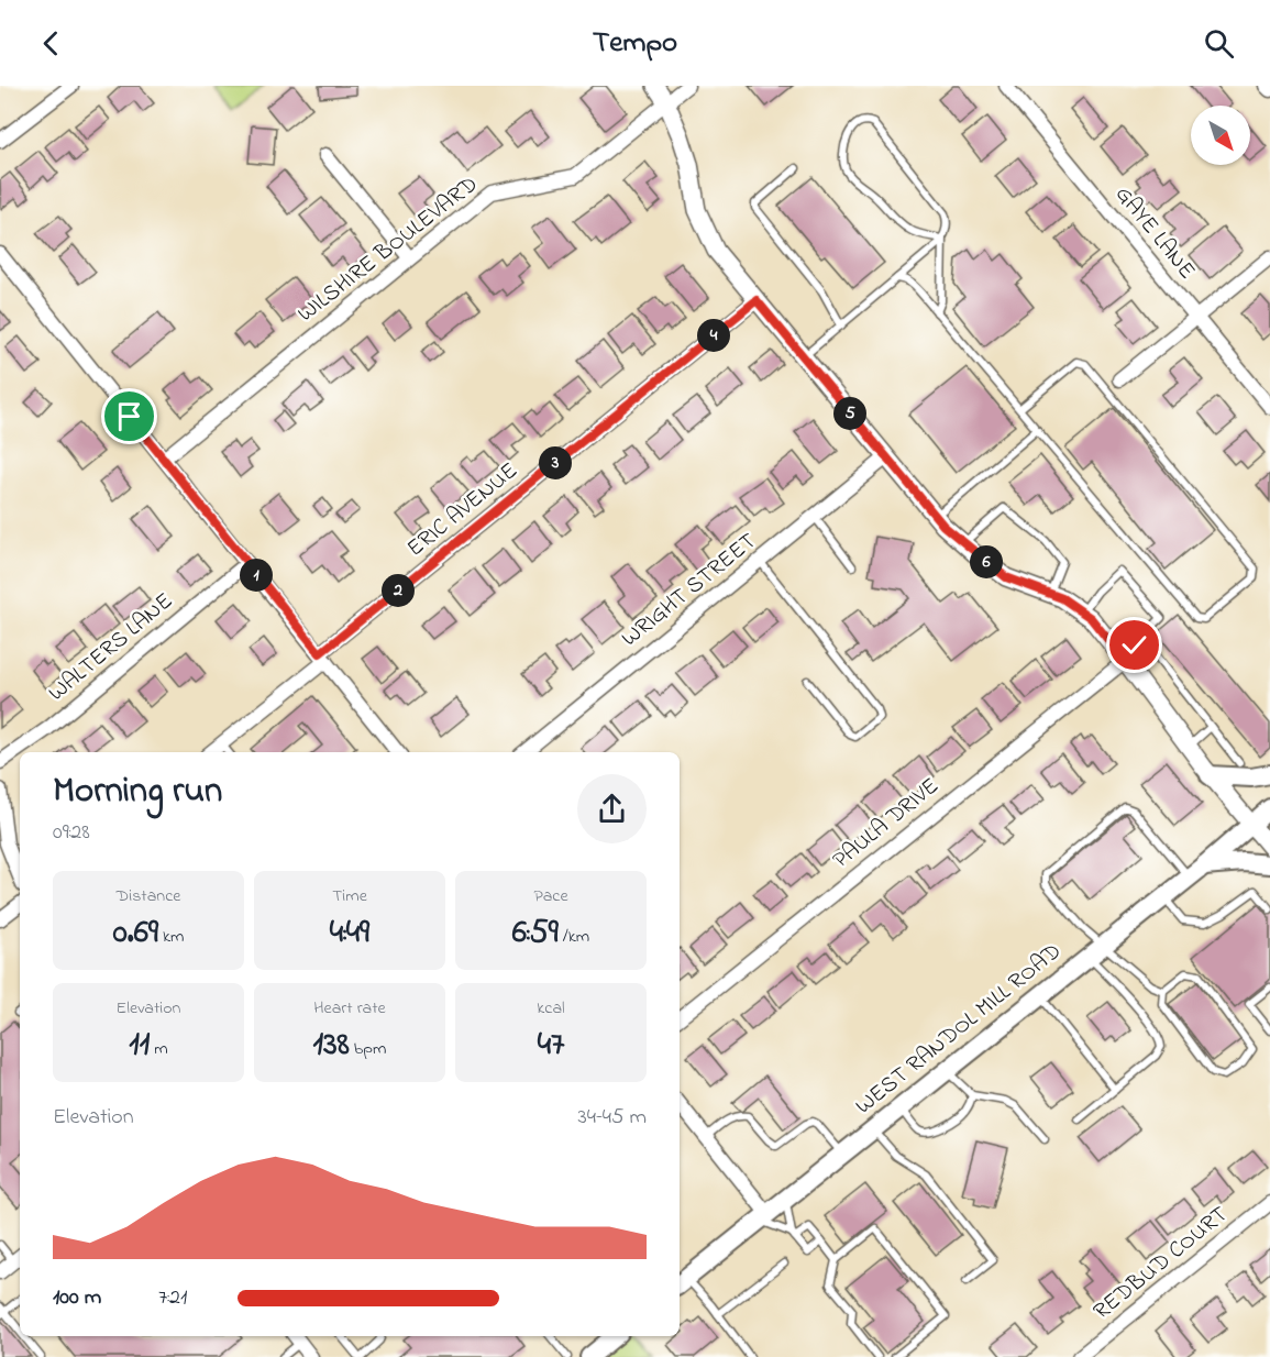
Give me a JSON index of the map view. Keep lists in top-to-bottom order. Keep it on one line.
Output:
{"streets":{"main road":["WEST RANDOL MILL ROAD"],"street":["GAYE LANE","WILSHIRE BOULEVARD","ERIC AVENUE","WRIGHT STREET","WALTERS LANE","PAULA DRIVE","REDBUD COURT"]},"north":"bottom right","page":{"header":"Tempo","pins":["4","5","3","6","1","2"],"heading":["Morning run","09:28"],"stats":[["Distance","0.69 km"],["Time","4:49"],["Pace","6:59 /km"],["Elevation","11 m"],["Heart rate","138 bpm"],["kcal","47"]],"chart":["Elevation","34–45 m"],"list":[{"name":"100 m","note":"7:21"}]}}
